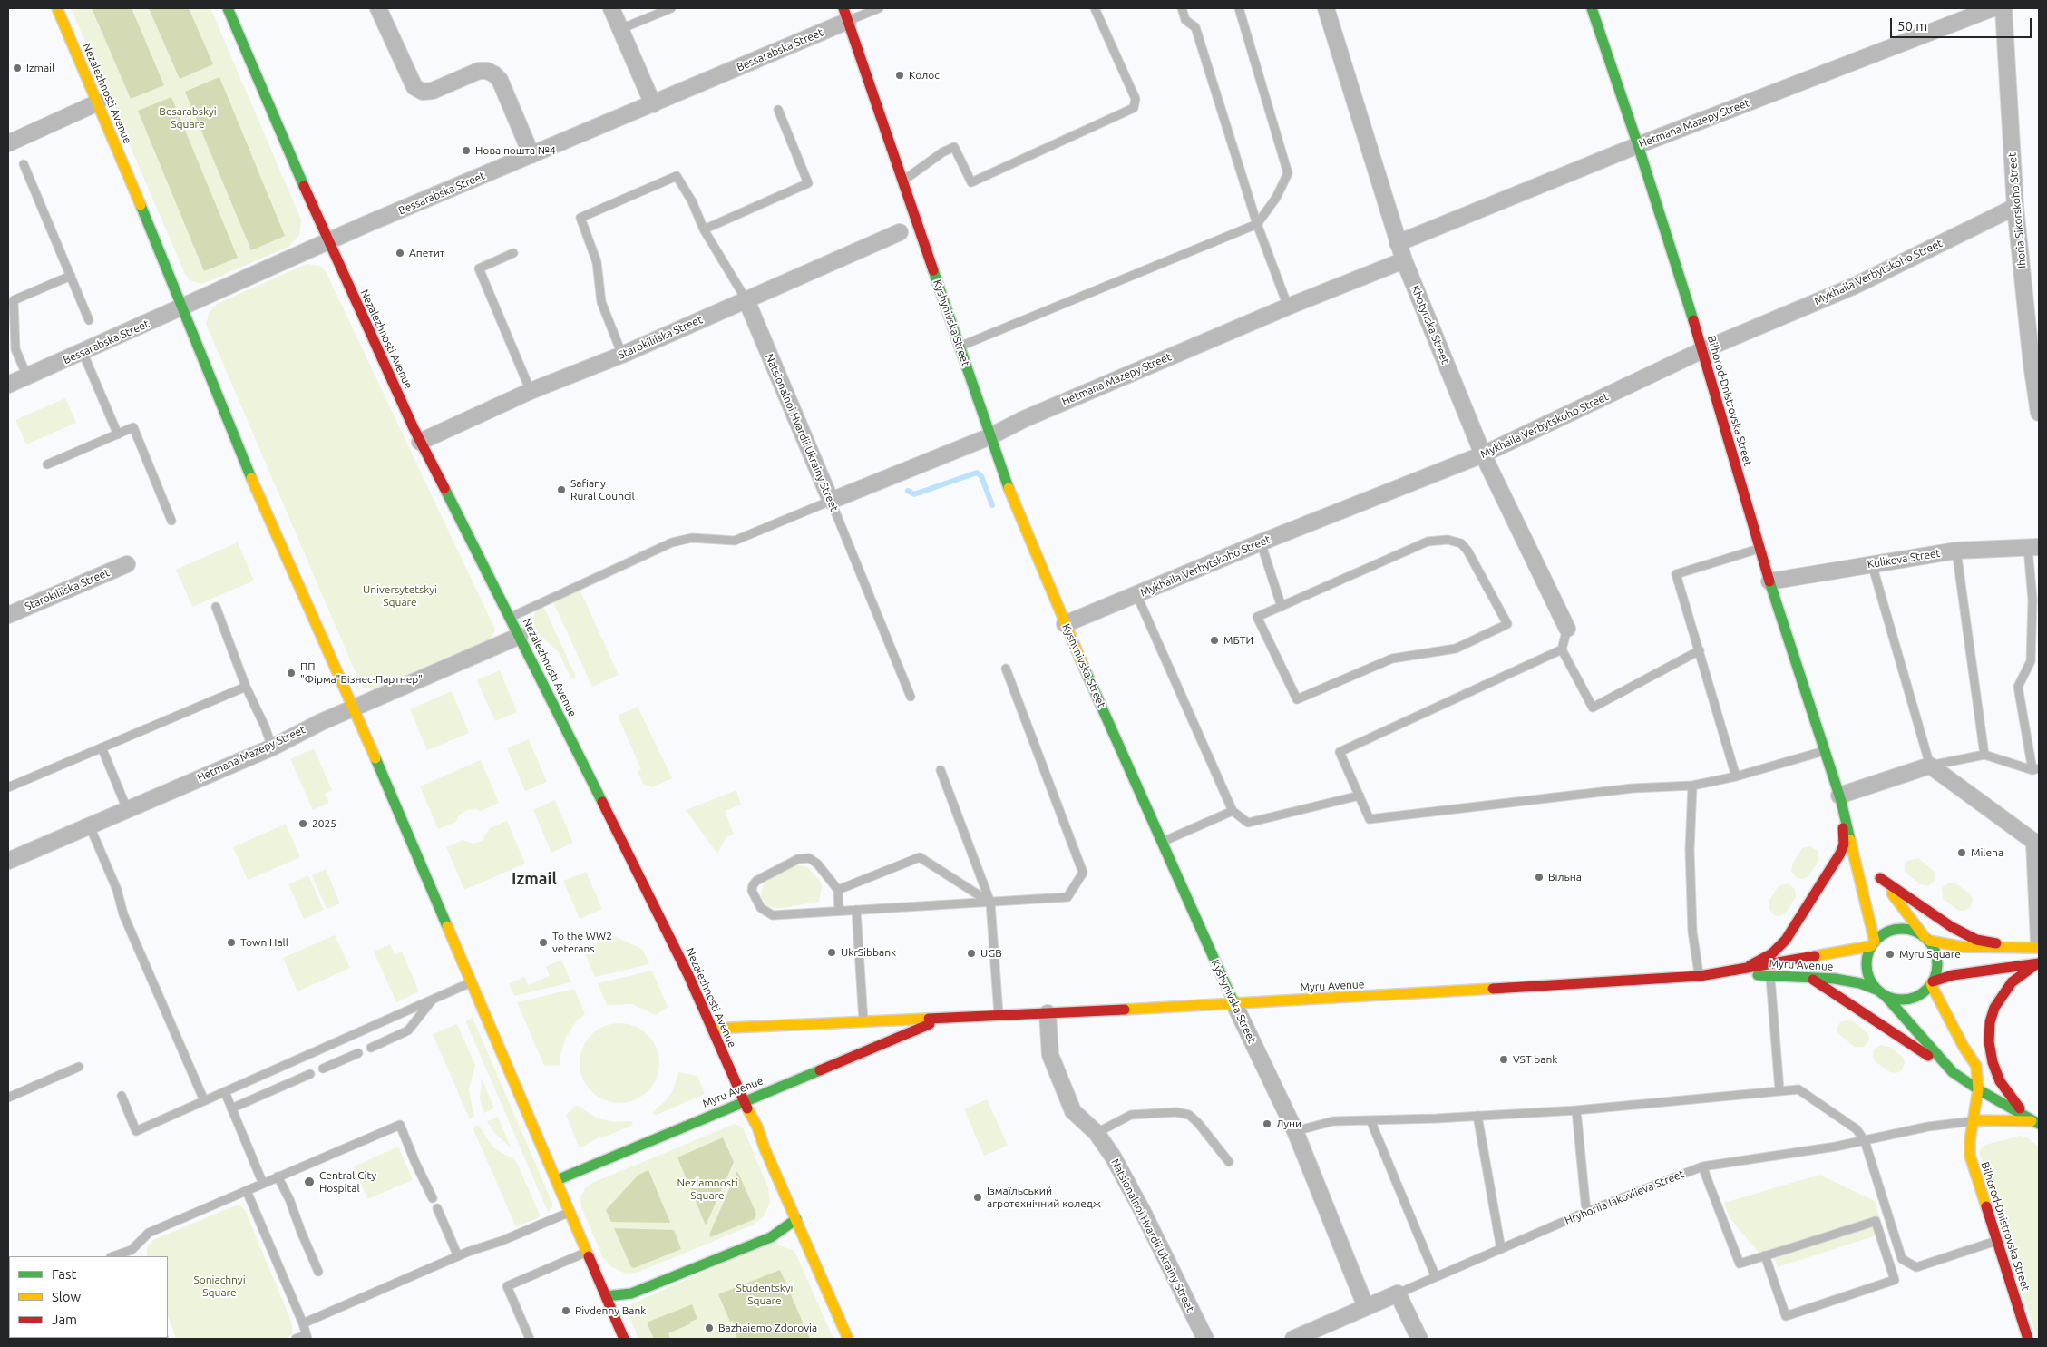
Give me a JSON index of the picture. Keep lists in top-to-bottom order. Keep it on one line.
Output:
{"streets":{"main road":["Nezalezhnosti Avenue","Kyshynivska Street","Bilhorod-Dnistrovska Street","Myru Avenue"],"street":["Bessarabska Street","Hetmana Mazepy Street","Ihoria Sikorskoho Street","Mykhaila Verbytskoho Street","Khotynska Street","Starokiliiska Street","Natsionalnoi Hvardii Ukrainy Street","Kulikova Street","Hryhoriia Iakovlieva Street"]},"crossings":[["Bessarabska Street","Nezalezhnosti Avenue"],["Bessarabska Street","Kyshynivska Street"],["Nezalezhnosti Avenue","Hetmana Mazepy Street"],["Nezalezhnosti Avenue","Starokiliiska Street"],["Nezalezhnosti Avenue","Myru Avenue"],["Hetmana Mazepy Street","Kyshynivska Street"],["Hetmana Mazepy Street","Khotynska Street"],["Hetmana Mazepy Street","Bilhorod-Dnistrovska Street"],["Hetmana Mazepy Street","Natsionalnoi Hvardii Ukrainy Street"],["Ihoria Sikorskoho Street","Mykhaila Verbytskoho Street"],["Mykhaila Verbytskoho Street","Kyshynivska Street"],["Mykhaila Verbytskoho Street","Khotynska Street"],["Mykhaila Verbytskoho Street","Bilhorod-Dnistrovska Street"],["Kyshynivska Street","Myru Avenue"],["Kyshynivska Street","Hryhoriia Iakovlieva Street"],["Starokiliiska Street","Natsionalnoi Hvardii Ukrainy Street"],["Bilhorod-Dnistrovska Street","Kulikova Street"],["Bilhorod-Dnistrovska Street","Myru Avenue"],["Bilhorod-Dnistrovska Street","Hryhoriia Iakovlieva Street"],["Natsionalnoi Hvardii Ukrainy Street","Myru Avenue"]],"districts":["Izmail"],"parks":["Besarabskyi Square","Universytetskyi Square","Nezlamnosti Square","Soniachnyi Square","Studentskyi Square"],"places":["Izmail","Колос","Нова пошта №4","Апетит","Safiany Rural Council","МБТИ","ПП \"Фірма\"Бізнес-Партнер\"","2025","Milena","Вільна","Town Hall","To the WW2 veterans","UkrSibbank","UGB","Myru Square","VST bank","Луни","Central City Hospital","Ізмаїльський агротехнічний коледж","Pivdenny Bank","Bazhaiemo Zdorovia"],"legend":["Fast","Slow","Jam"],"scale_bar":"50 m"}
